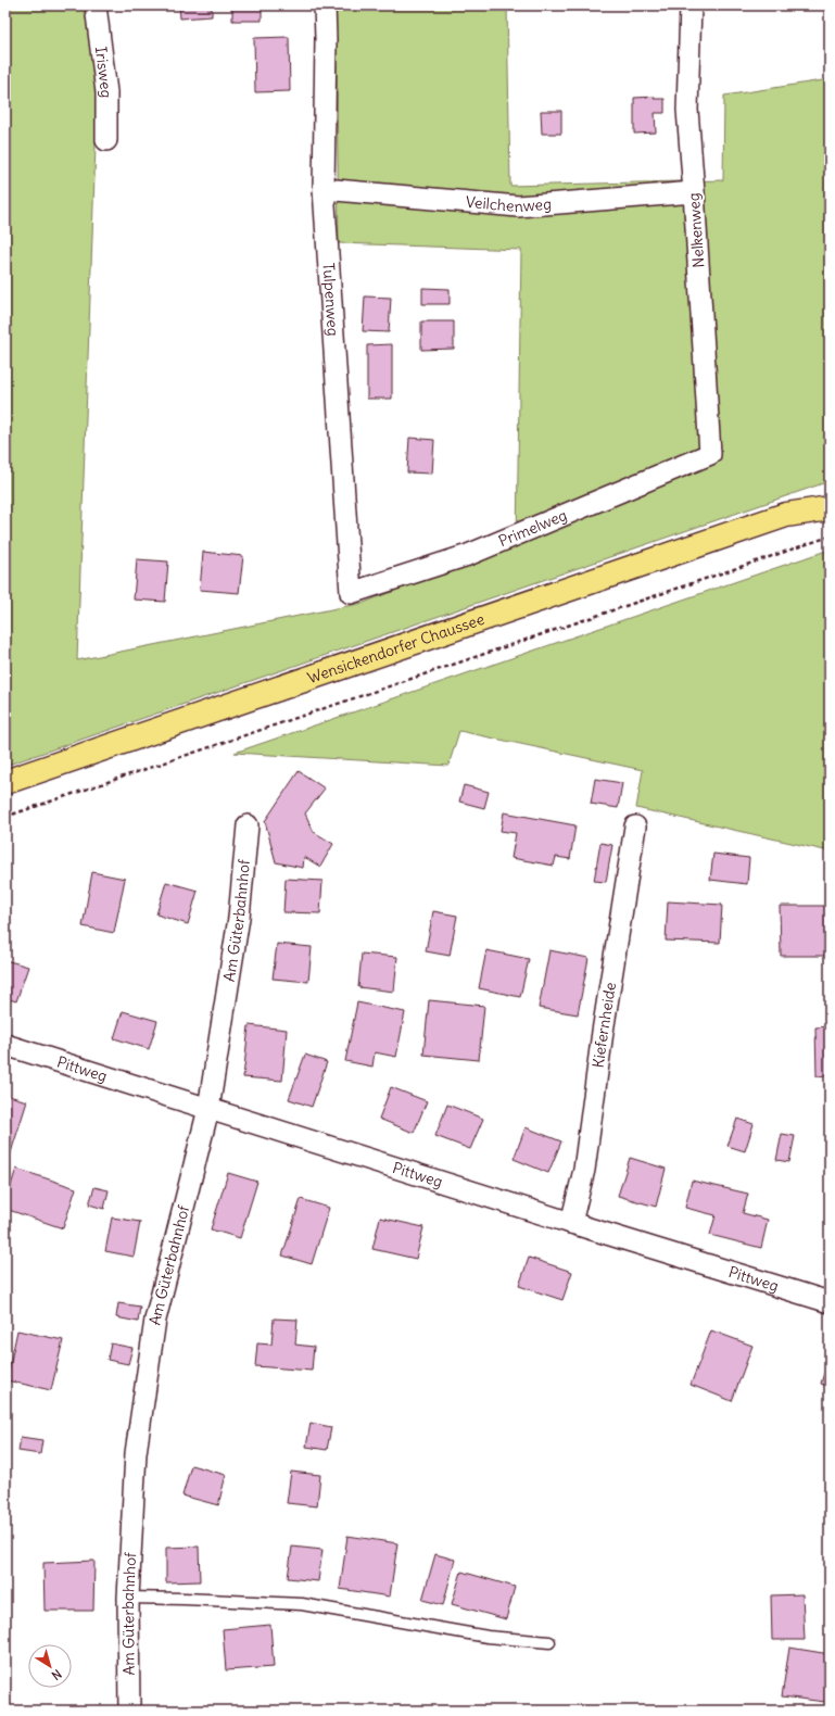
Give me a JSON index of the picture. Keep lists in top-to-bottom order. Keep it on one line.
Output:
{"streets":{"main road":["Wensickendorfer Chaussee"],"street":["Irisweg","Veilchenweg","Nelkenweg","Tulpenweg","Primelweg","Am Güterbahnhof","Kiefernheide","Pittweg"]},"crossings":[["Veilchenweg","Nelkenweg"],["Veilchenweg","Tulpenweg"],["Nelkenweg","Primelweg"],["Tulpenweg","Primelweg"],["Am Güterbahnhof","Pittweg"],["Kiefernheide","Pittweg"]],"north":"bottom right"}
